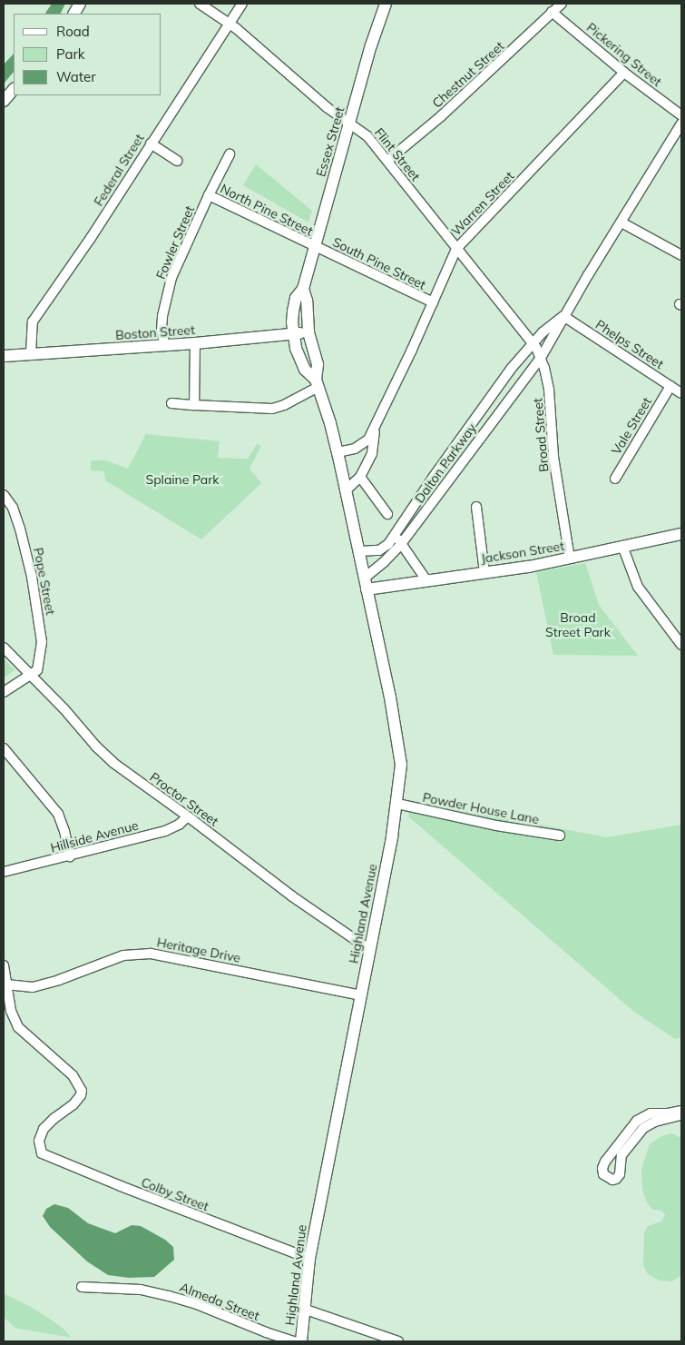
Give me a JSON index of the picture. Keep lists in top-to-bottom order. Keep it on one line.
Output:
{"streets":{"main road":["Essex Street","Boston Street","Jackson Street","Highland Avenue"],"street":["Pickering Street","Chestnut Street","Flint Street","Federal Street","Warren Street","North Pine Street","Fowler Street","South Pine Street","Phelps Street","Vale Street","Broad Street","Dalton Parkway","Pope Street","Proctor Street","Powder House Lane","Hillside Avenue","Heritage Drive","Colby Street","Almeda Street"]},"crossings":[["Pickering Street","Chestnut Street"],["Pickering Street","Warren Street"],["Chestnut Street","Flint Street"],["Essex Street","Flint Street"],["Essex Street","Warren Street"],["Essex Street","North Pine Street"],["Essex Street","South Pine Street"],["Essex Street","Boston Street"],["Essex Street","Highland Avenue"],["Flint Street","Federal Street"],["Flint Street","Warren Street"],["Flint Street","Broad Street"],["Flint Street","Dalton Parkway"],["Federal Street","Boston Street"],["Warren Street","South Pine Street"],["Warren Street","Highland Avenue"],["North Pine Street","Fowler Street"],["North Pine Street","South Pine Street"],["Fowler Street","Boston Street"],["Phelps Street","Vale Street"],["Broad Street","Dalton Parkway"],["Broad Street","Jackson Street"],["Dalton Parkway","Jackson Street"],["Dalton Parkway","Highland Avenue"],["Jackson Street","Highland Avenue"],["Pope Street","Proctor Street"],["Proctor Street","Hillside Avenue"],["Proctor Street","Highland Avenue"],["Powder House Lane","Highland Avenue"],["Highland Avenue","Heritage Drive"],["Highland Avenue","Colby Street"],["Heritage Drive","Colby Street"]],"parks":["Splaine Park","Broad Street Park"],"legend":["Road","Park","Water"]}
